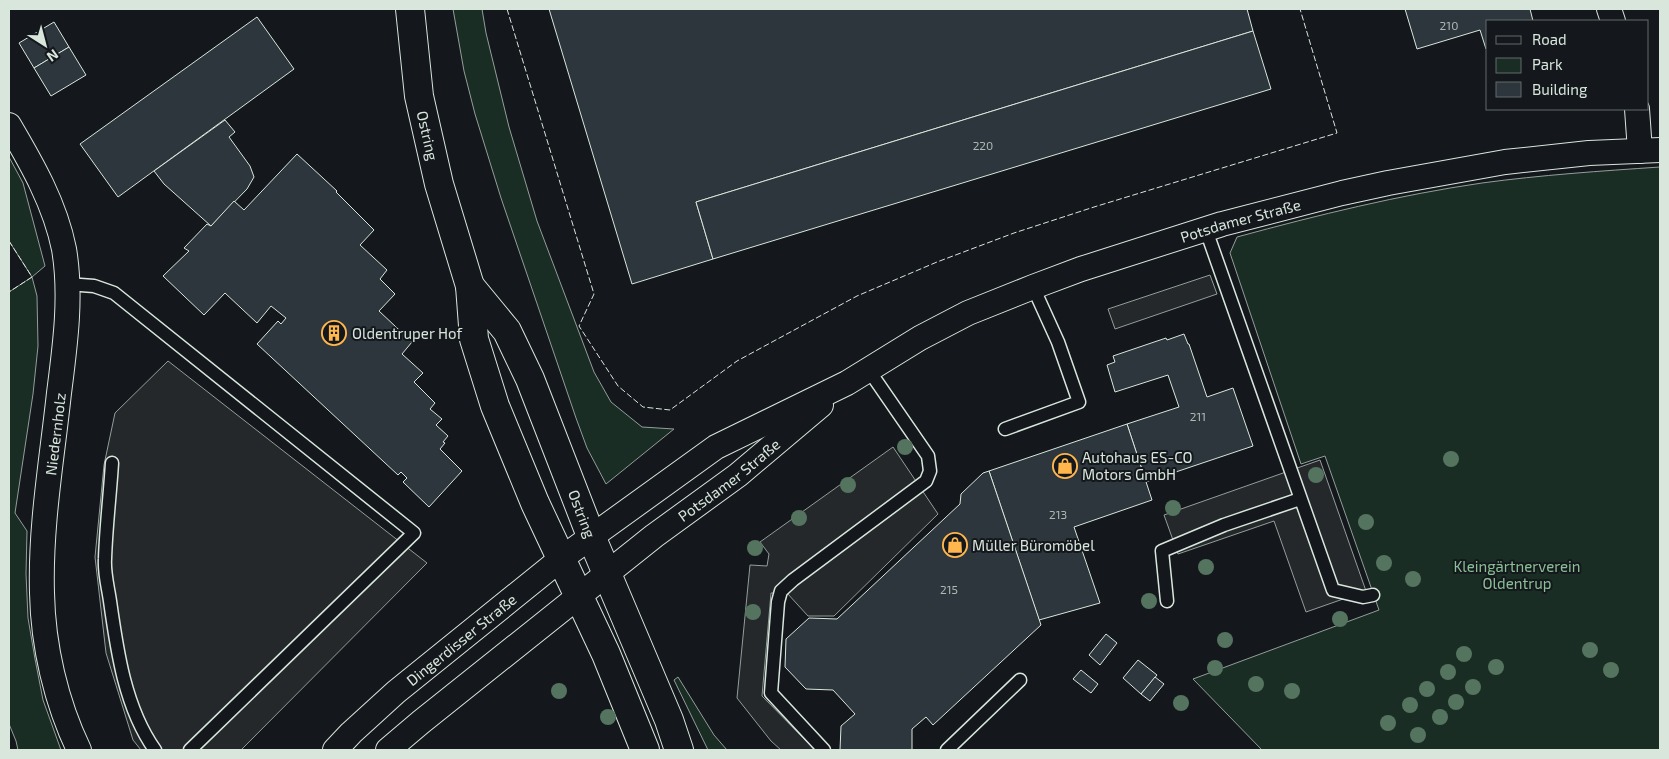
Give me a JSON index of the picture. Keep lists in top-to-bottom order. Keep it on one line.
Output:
{"streets":{"main road":["Ostring"],"street":["Potsdamer Straße","Niedernholz","Dingerdisser Straße"]},"crossings":[["Ostring","Potsdamer Straße"],["Ostring","Dingerdisser Straße"],["Potsdamer Straße","Dingerdisser Straße"]],"parks":["Kleingärtnerverein Oldentrup"],"places":{"building":["Oldentruper Hof"],"shop":["Autohaus ES-CO Motors GmbH","Müller Büromöbel"]},"house_numbers":["210","220","211","213","215"],"legend":["Road","Park","Building"],"north":"bottom right"}
